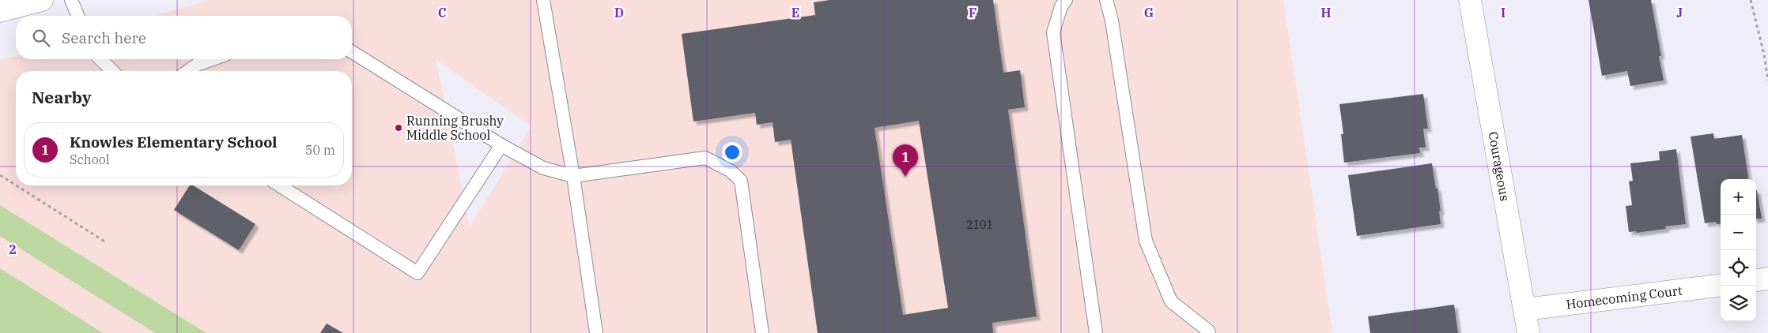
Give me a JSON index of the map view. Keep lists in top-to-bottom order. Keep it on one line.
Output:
{"streets":{"street":["Courageous","Homecoming Court"]},"crossings":[["Courageous","Homecoming Court"]],"places":["Running Brushy Middle School"],"house_numbers":["2101"],"page":{"search":"Search here","heading":"Nearby","list":[{"mark":"1","name":"Knowles Elementary School","note":"School","value":"50 m"}],"pins":"1","map_buttons":["+","−"]},"grid":{"columns":["C","D","E","F","G","H","I","J"],"rows":["2"]}}
